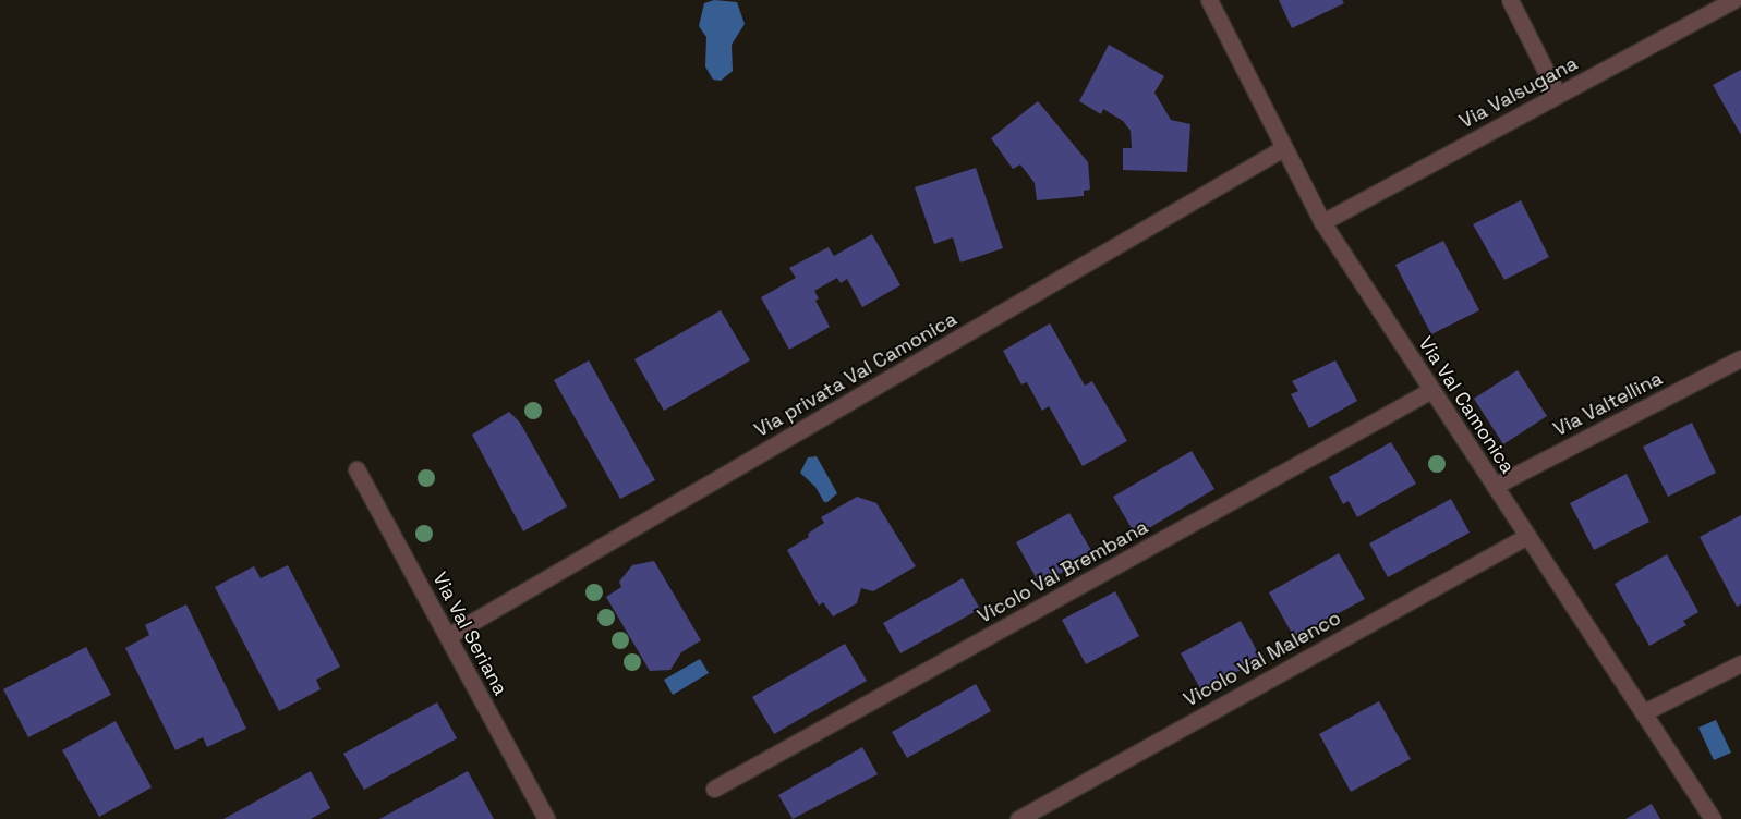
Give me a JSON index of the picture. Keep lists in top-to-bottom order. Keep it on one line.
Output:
{"streets":{"street":["Via Valsugana","Via privata Val Camonica","Via Valtellina","Via Val Camonica","Vicolo Val Brembana","Via Val Seriana","Vicolo Val Malenco"]},"crossings":[["Via Valsugana","Via Val Camonica"],["Via privata Val Camonica","Via Val Camonica"],["Via privata Val Camonica","Via Val Seriana"],["Via Valtellina","Via Val Camonica"],["Via Val Camonica","Vicolo Val Brembana"],["Via Val Camonica","Vicolo Val Malenco"]]}
